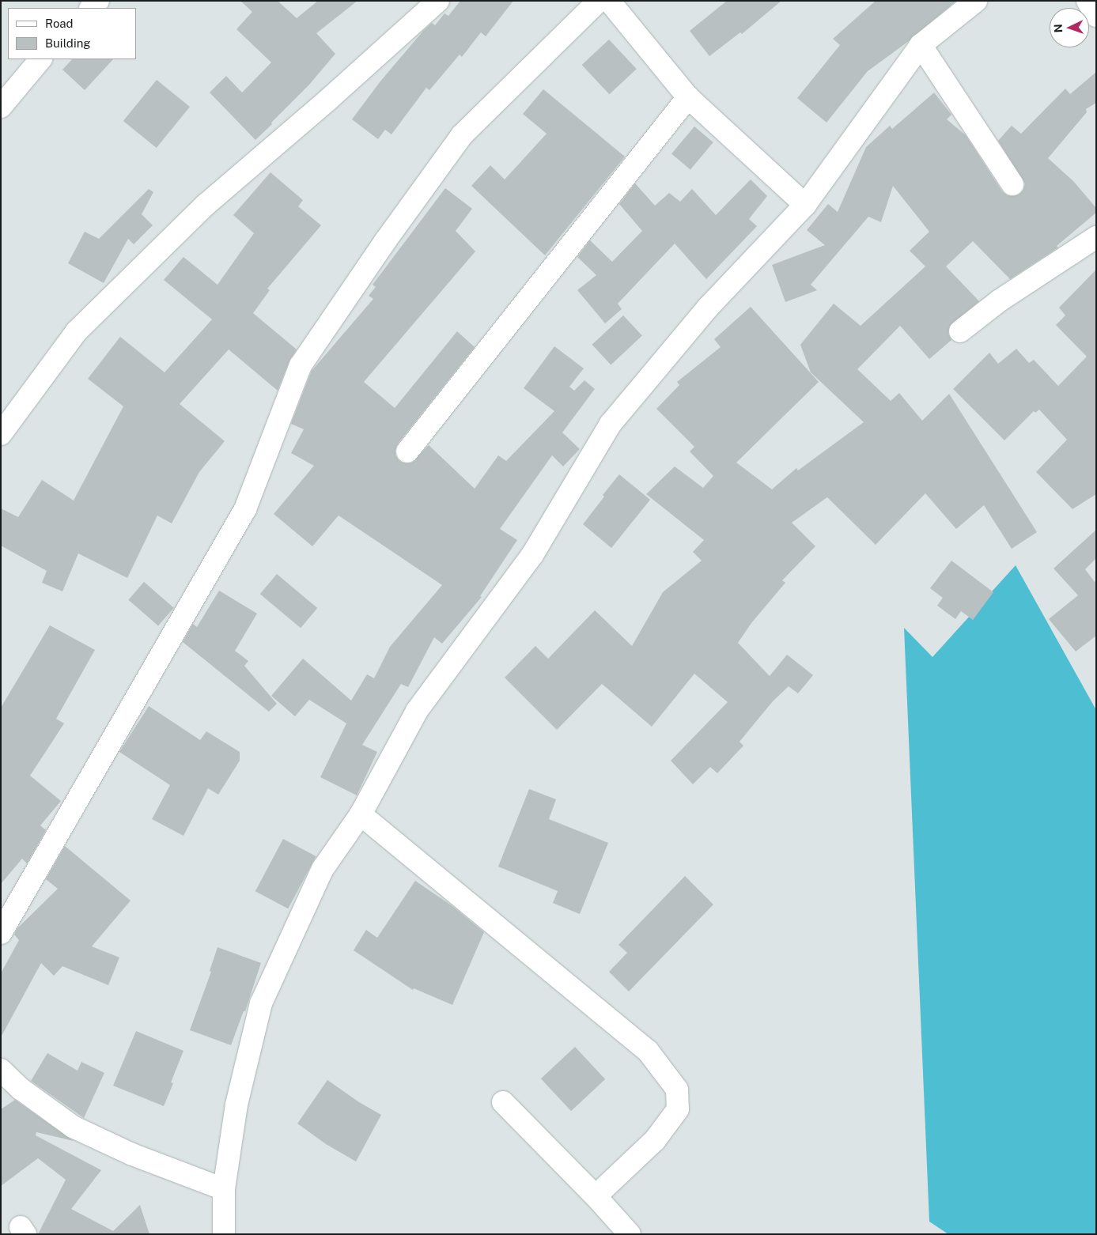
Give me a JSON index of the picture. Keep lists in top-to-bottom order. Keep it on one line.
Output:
{"legend":["Road","Building"],"north":"left"}
